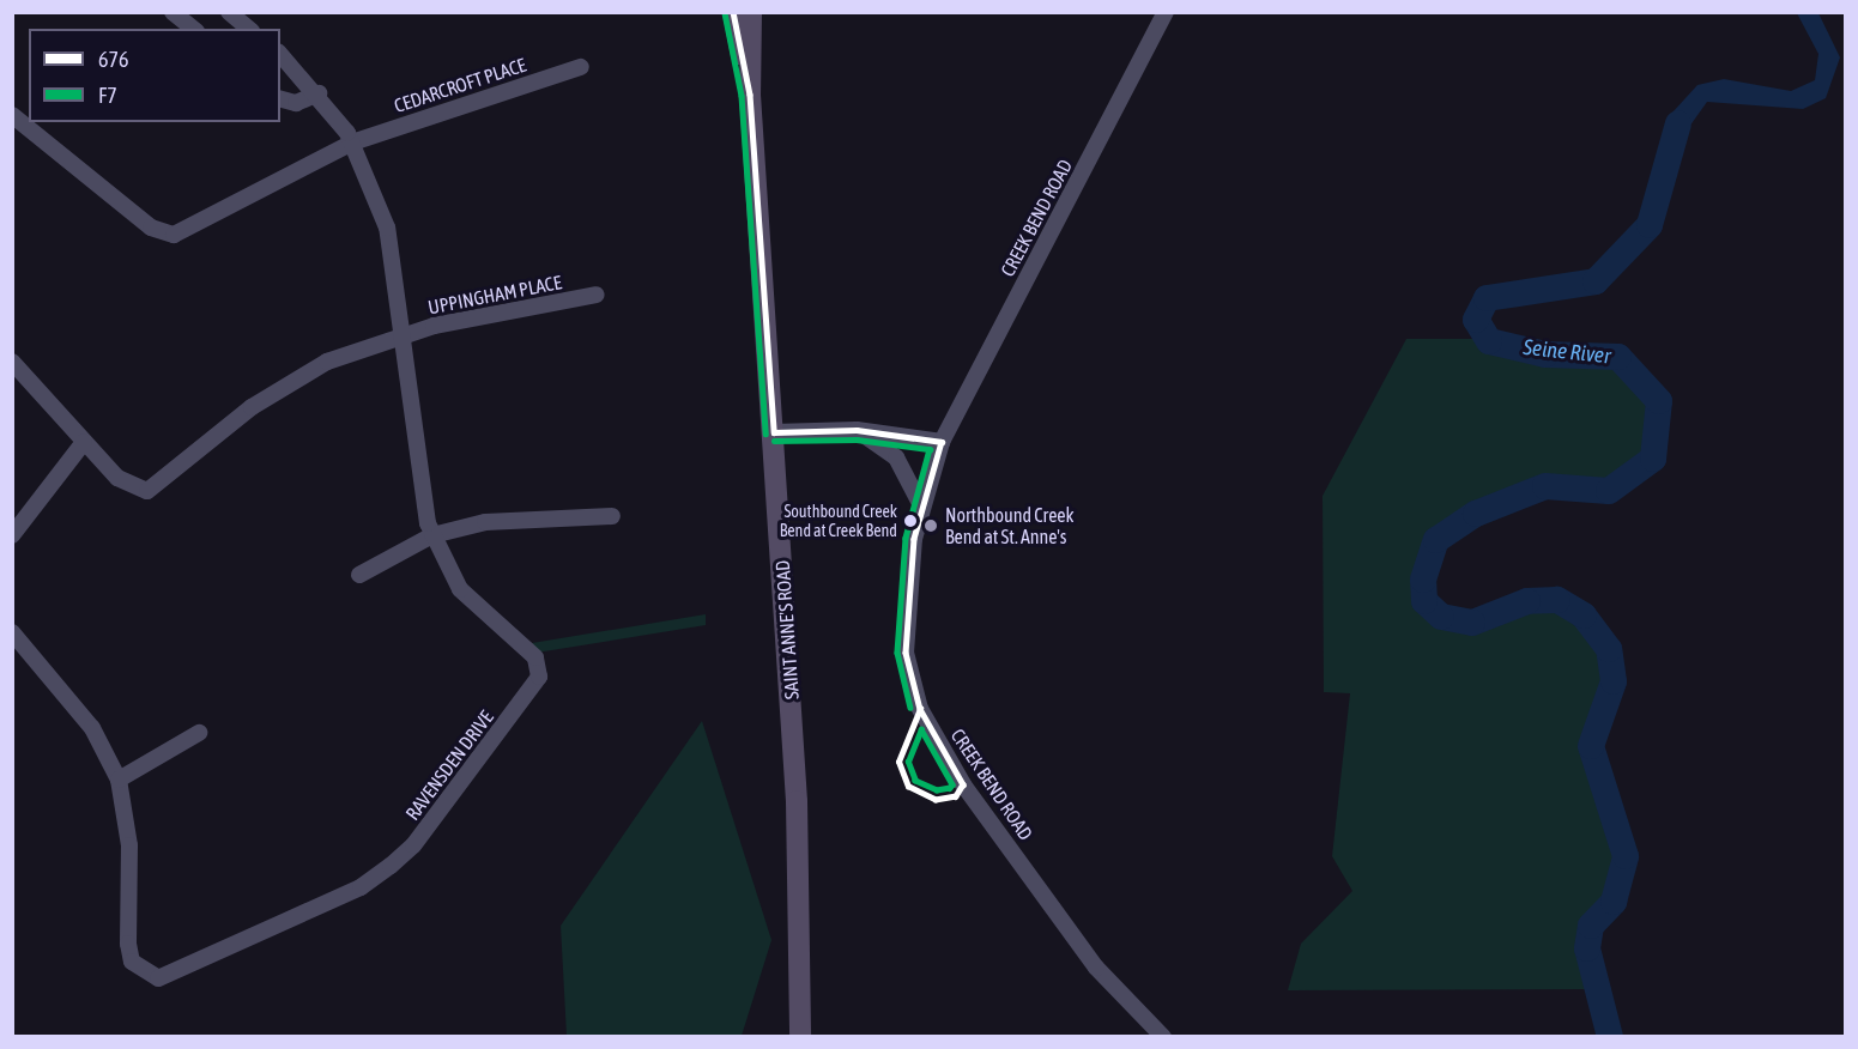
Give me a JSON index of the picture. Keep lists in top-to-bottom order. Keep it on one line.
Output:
{"streets":{"main road":["SAINT ANNE'S ROAD"],"street":["CEDARCROFT PLACE","CREEK BEND ROAD","UPPINGHAM PLACE","RAVENSDEN DRIVE"]},"crossings":[["CEDARCROFT PLACE","RAVENSDEN DRIVE"],["UPPINGHAM PLACE","RAVENSDEN DRIVE"]],"water":["Seine River"],"places":["Southbound Creek Bend at Creek Bend","Northbound Creek Bend at St. Anne's"],"lines":["transit line 676","transit line F7"],"legend":["676","F7"]}
